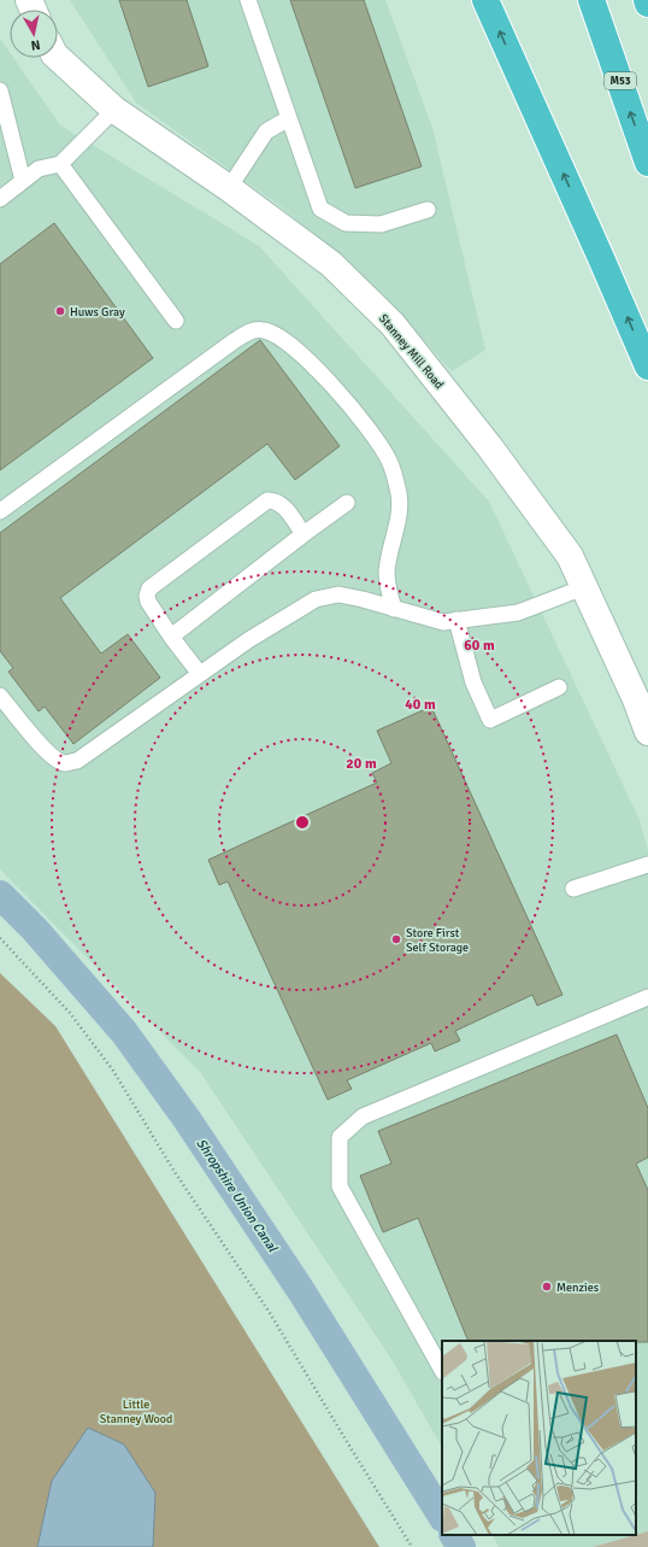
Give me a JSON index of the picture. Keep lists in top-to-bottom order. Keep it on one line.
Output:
{"streets":{"highway":["M53"],"street":["Stanney Mill Road"]},"water":["Shropshire Union Canal"],"parks":["Little Stanney Wood"],"places":["Huws Gray","Store First Self Storage","Menzies"],"north":"bottom","rings":["60 m","40 m","20 m"]}
